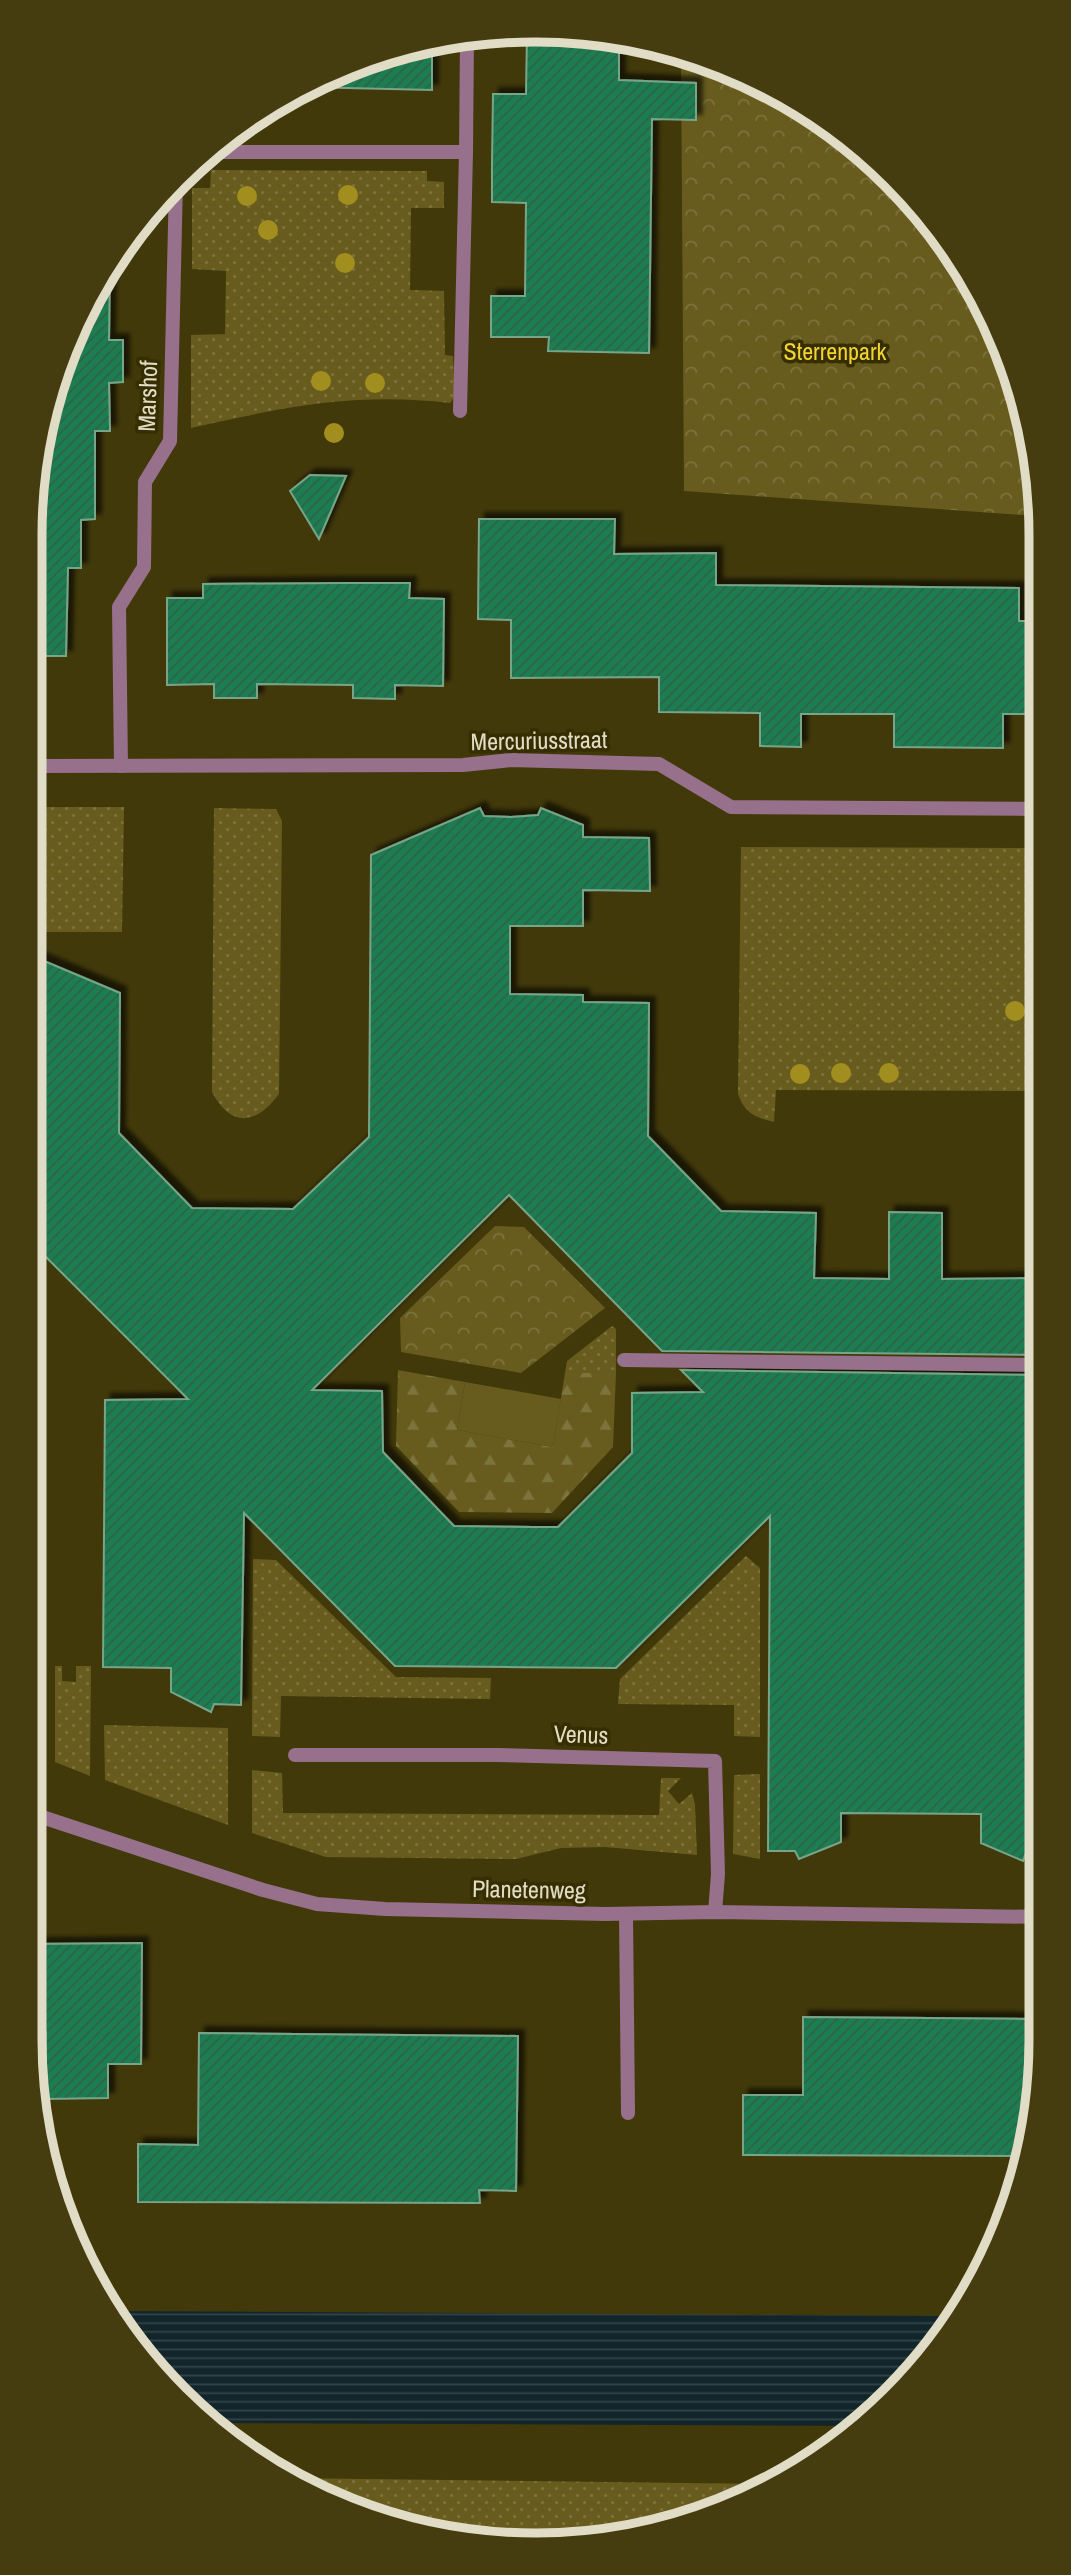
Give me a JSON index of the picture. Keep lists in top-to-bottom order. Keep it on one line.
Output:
{"streets":{"street":["Marshof","Mercuriusstraat","Venus","Planetenweg"]},"crossings":[["Marshof","Mercuriusstraat"],["Venus","Planetenweg"]],"parks":["Sterrenpark"]}
